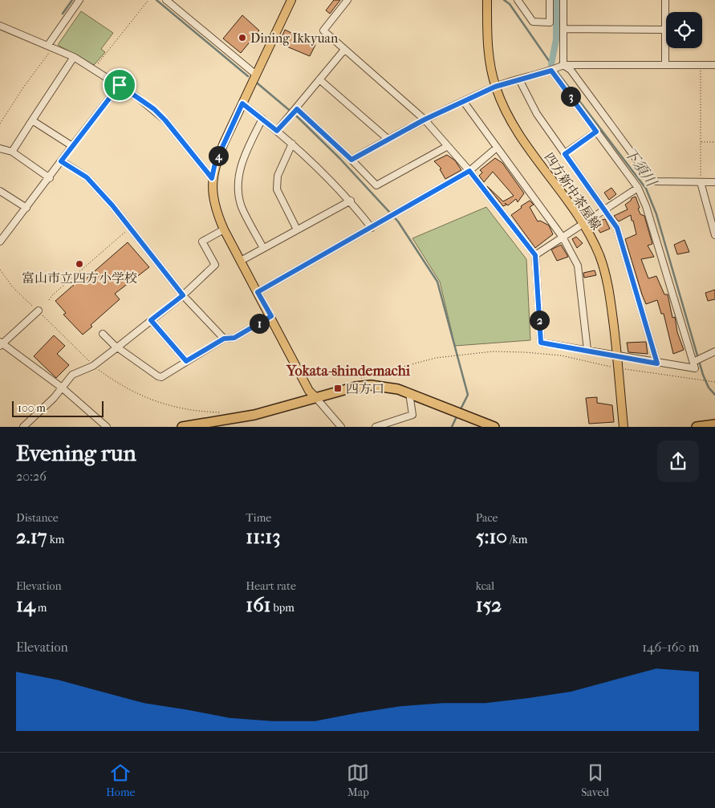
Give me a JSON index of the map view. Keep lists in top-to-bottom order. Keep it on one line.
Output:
{"streets":{"main road":["四方新中茶屋線"]},"districts":["Yokata-shindemachi"],"water":["下須川"],"places":{"other":["Dining Ikkyuan","富山市立四方小学校"],"transit":["四方口"]},"scale_bar":"100 m","page":{"pins":["3","4","2","1"],"scale":"100 m","heading":["Evening run","20:26"],"stats":[["Distance","2.17 km"],["Time","11:13"],["Pace","5:10 /km"],["Elevation","14 m"],["Heart rate","161 bpm"],["kcal","152"]],"chart":["Elevation","146–160 m"],"tabs":["Home","Map","Saved"]}}
